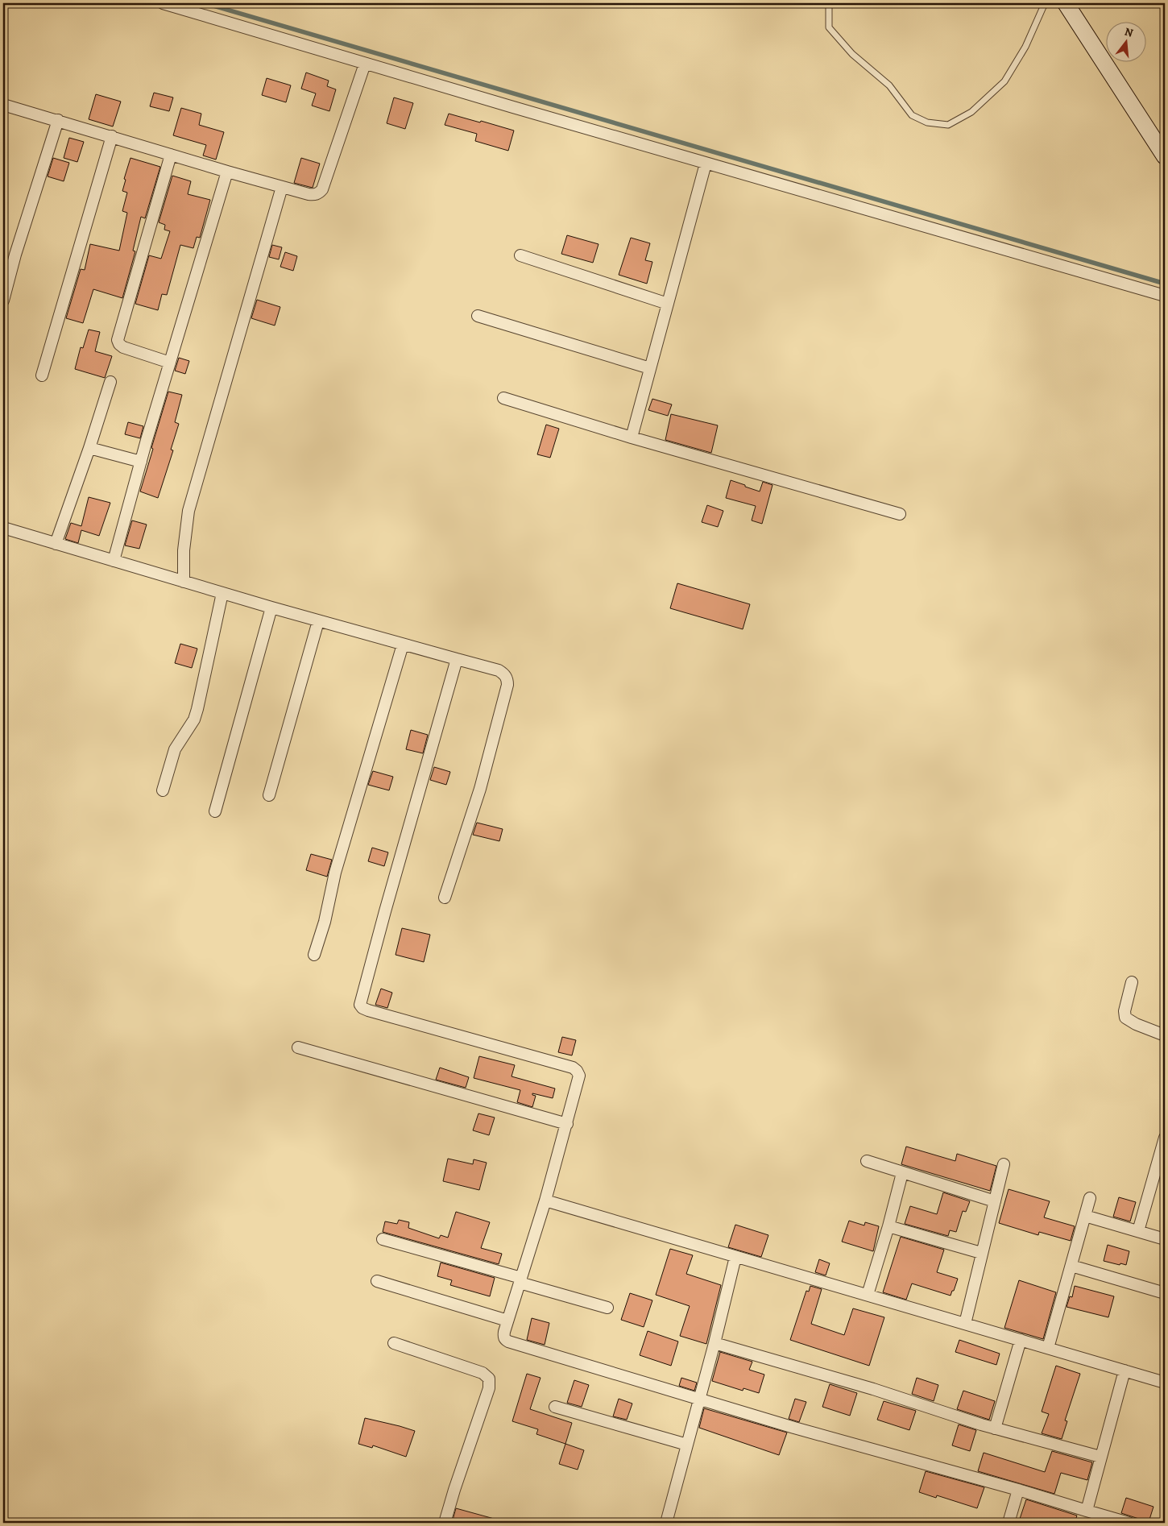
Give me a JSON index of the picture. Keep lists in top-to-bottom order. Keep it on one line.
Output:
{"north":"top"}
